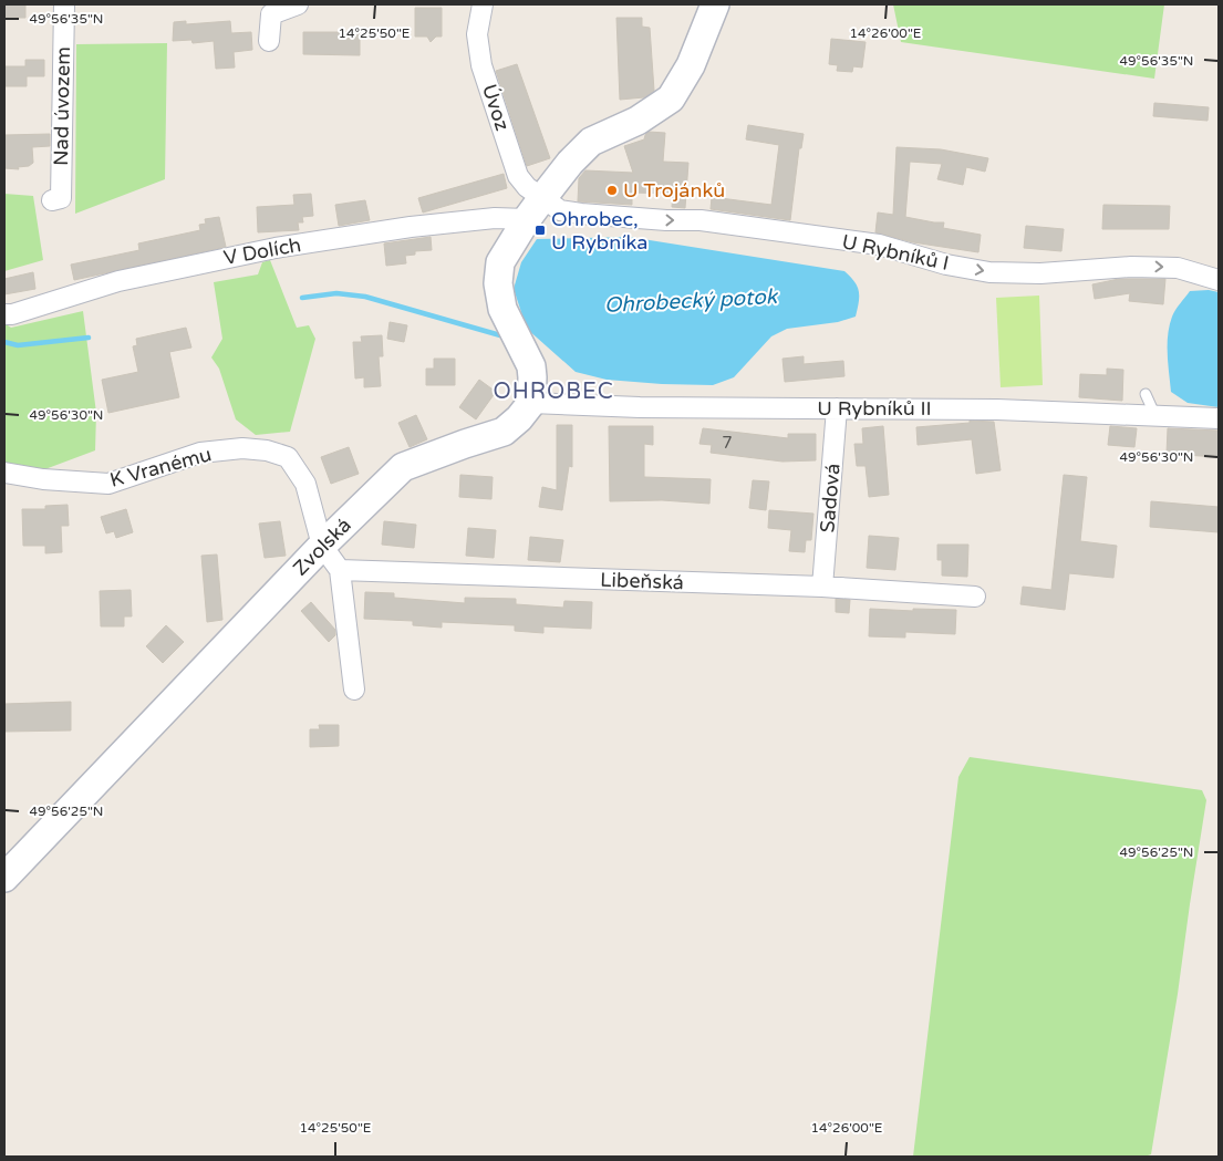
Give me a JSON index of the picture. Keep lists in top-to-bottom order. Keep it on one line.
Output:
{"streets":{"street":["Nad úvozem","Úvoz","V Dolích","U Rybníků I","U Rybníků II","K Vranému","Sadová","Zvolská","Libeňská"]},"crossings":[["Úvoz","V Dolích"],["Úvoz","U Rybníků I"],["V Dolích","U Rybníků I"],["U Rybníků II","Sadová"],["U Rybníků II","Zvolská"],["K Vranému","Zvolská"],["Sadová","Libeňská"],["Zvolská","Libeňská"]],"one_way":["U Rybníků I"],"districts":["OHROBEC"],"water":["Ohrobecký potok"],"places":{"other":["U Trojánků"],"transit":["Ohrobec, U Rybníka"]},"house_numbers":["7"],"coordinates":["49°56'35\"N","14°25'50\"E","14°26'00\"E","49°56'30\"N","49°56'25\"N"]}
